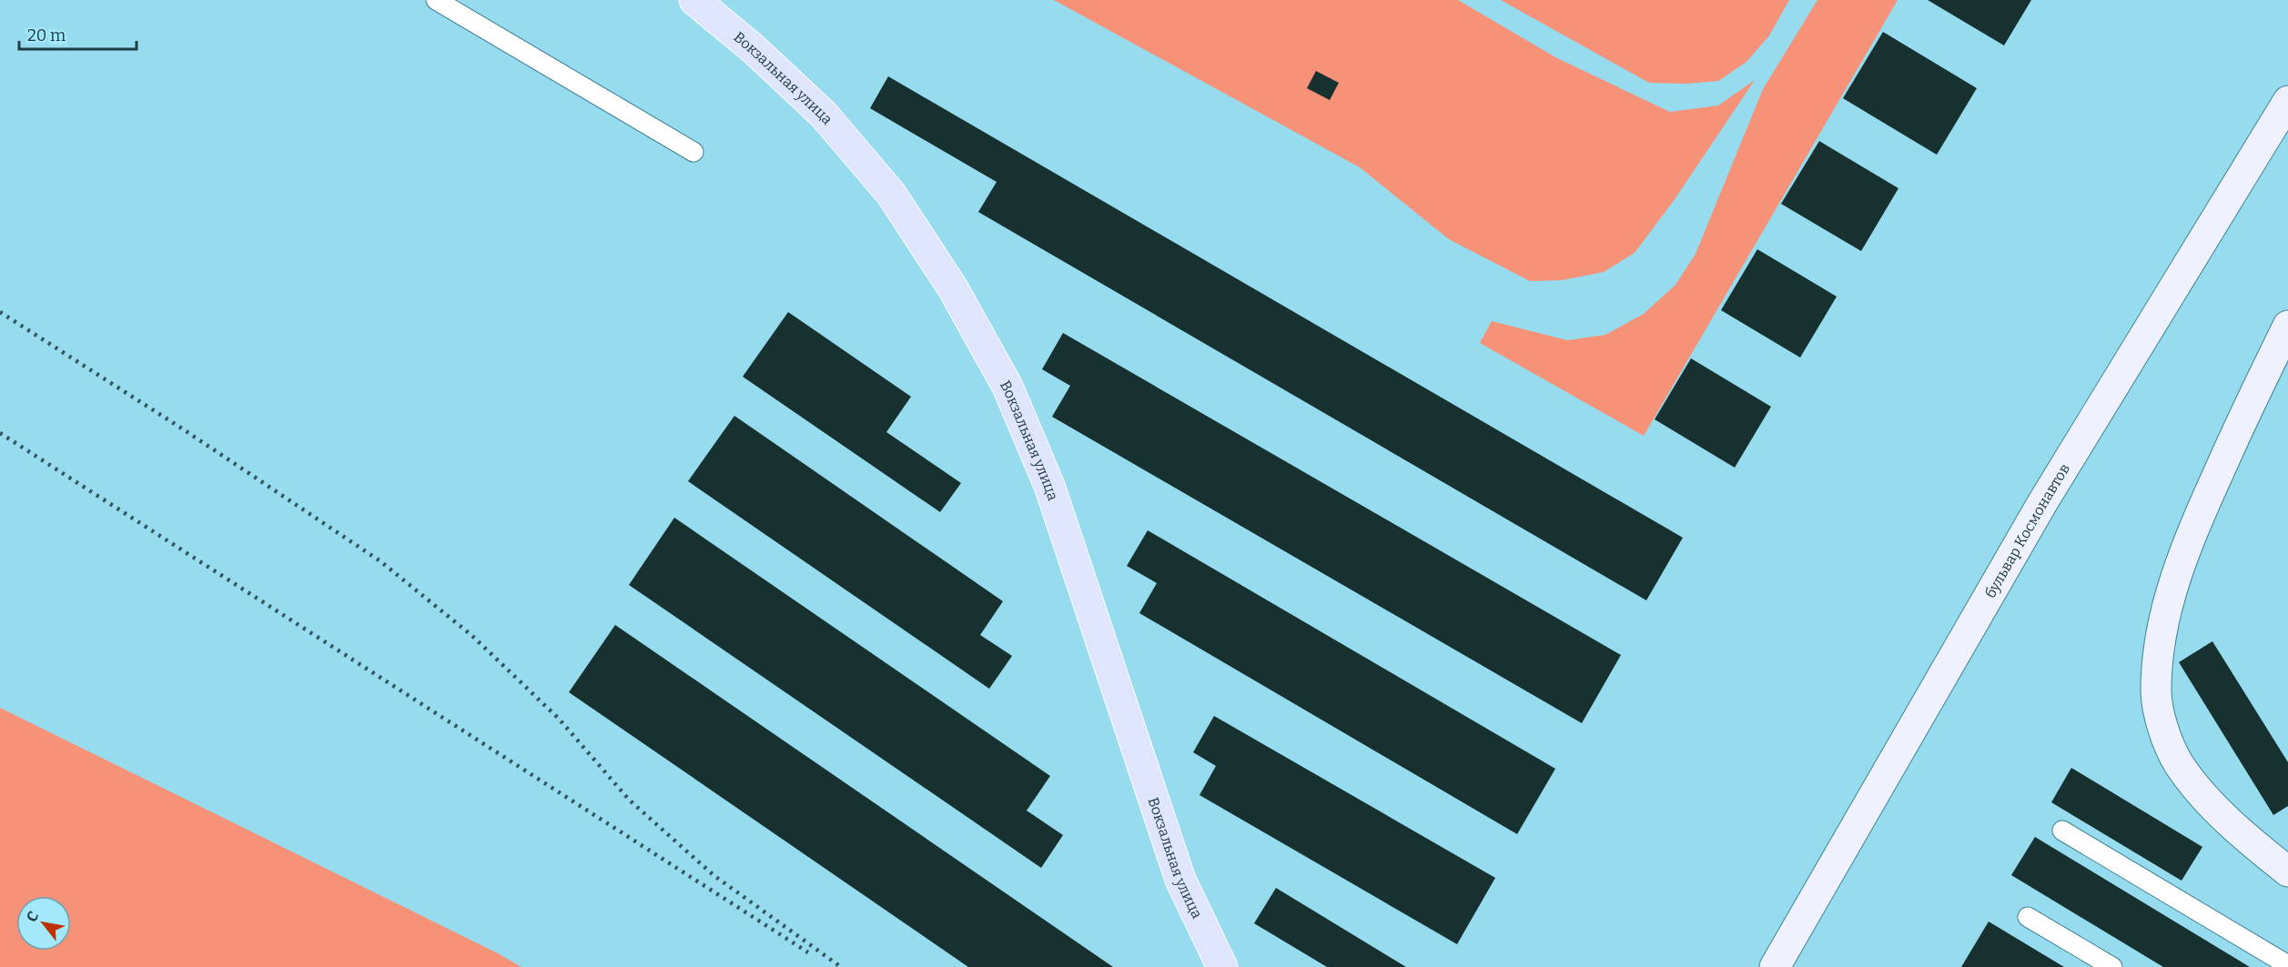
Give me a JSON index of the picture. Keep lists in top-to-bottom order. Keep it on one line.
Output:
{"streets":{"main road":["Вокзальная улица","бульвар Космонавтов"]},"scale_bar":"20 m","north":"top left"}
